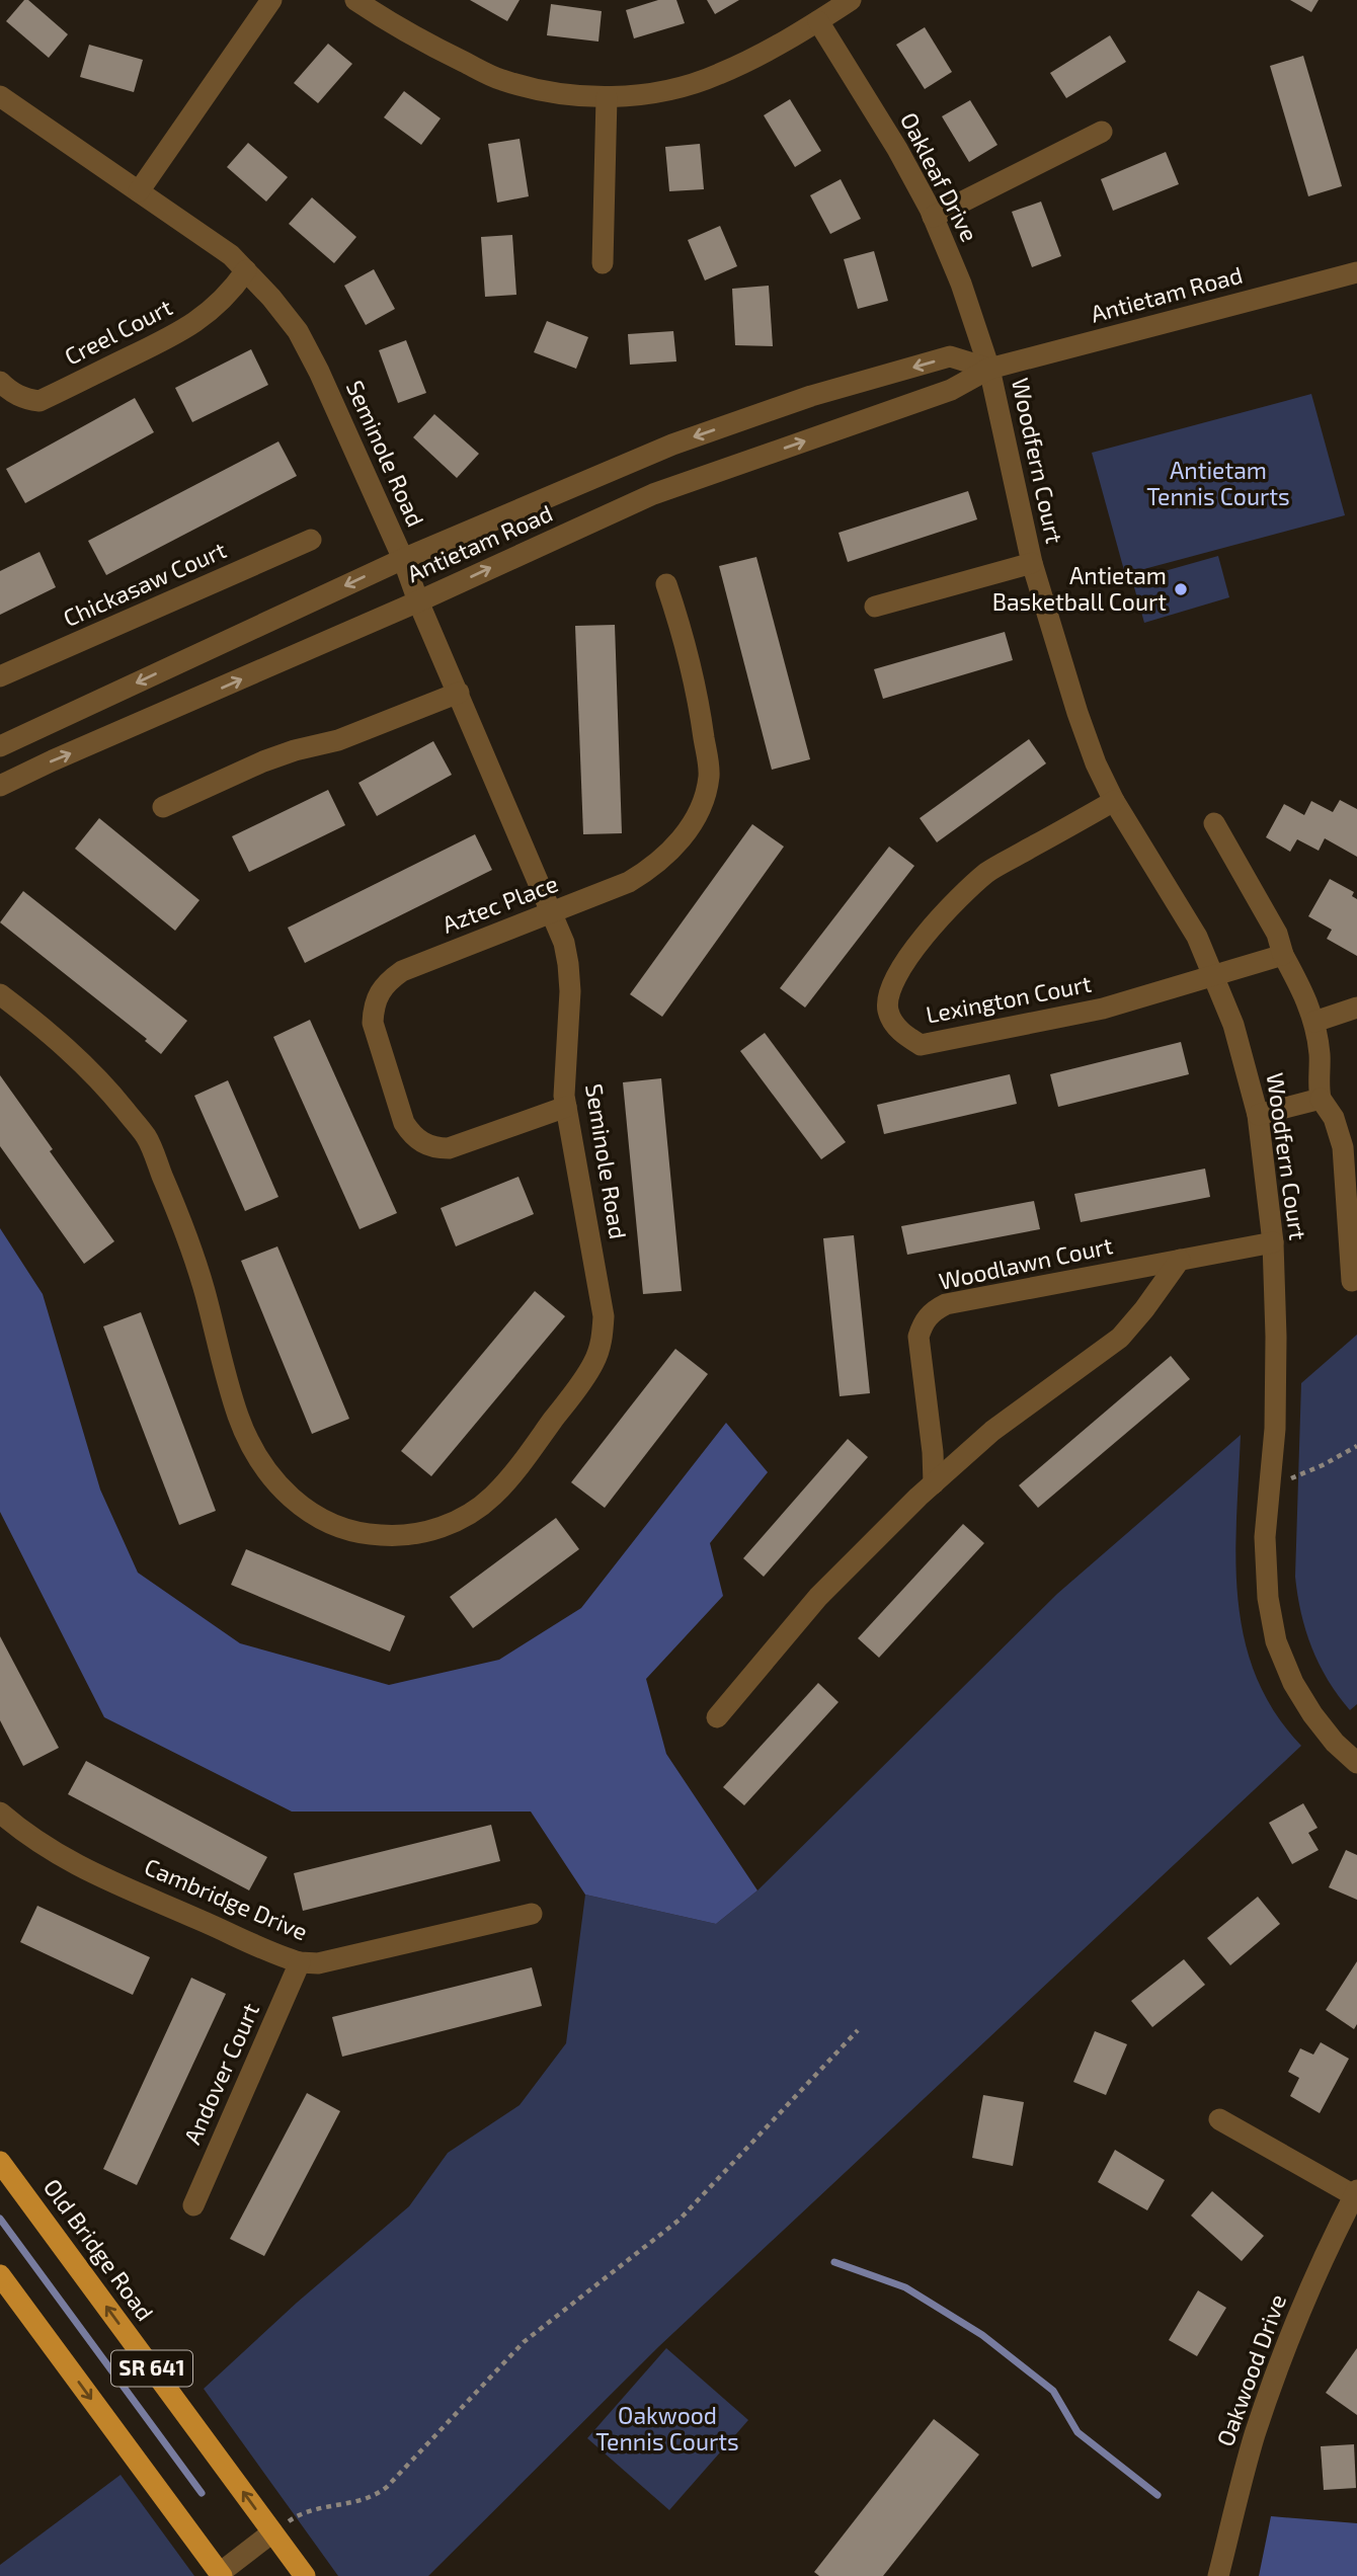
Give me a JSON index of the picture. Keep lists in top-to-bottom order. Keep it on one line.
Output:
{"streets":{"main road":["Old Bridge Road","SR 641"],"street":["Oakleaf Drive","Antietam Road","Creel Court","Seminole Road","Woodfern Court","Chickasaw Court","Aztec Place","Lexington Court","Woodlawn Court","Cambridge Drive","Andover Court","Oakwood Drive"]},"crossings":[["Oakleaf Drive","Antietam Road"],["Oakleaf Drive","Woodfern Court"],["Antietam Road","Seminole Road"],["Antietam Road","Woodfern Court"],["Creel Court","Seminole Road"],["Seminole Road","Aztec Place"],["Woodfern Court","Lexington Court"],["Woodfern Court","Woodlawn Court"],["Cambridge Drive","Andover Court"]],"parks":["Antietam Tennis Courts","Oakwood Tennis Courts"],"places":["Antietam Basketball Court"]}
